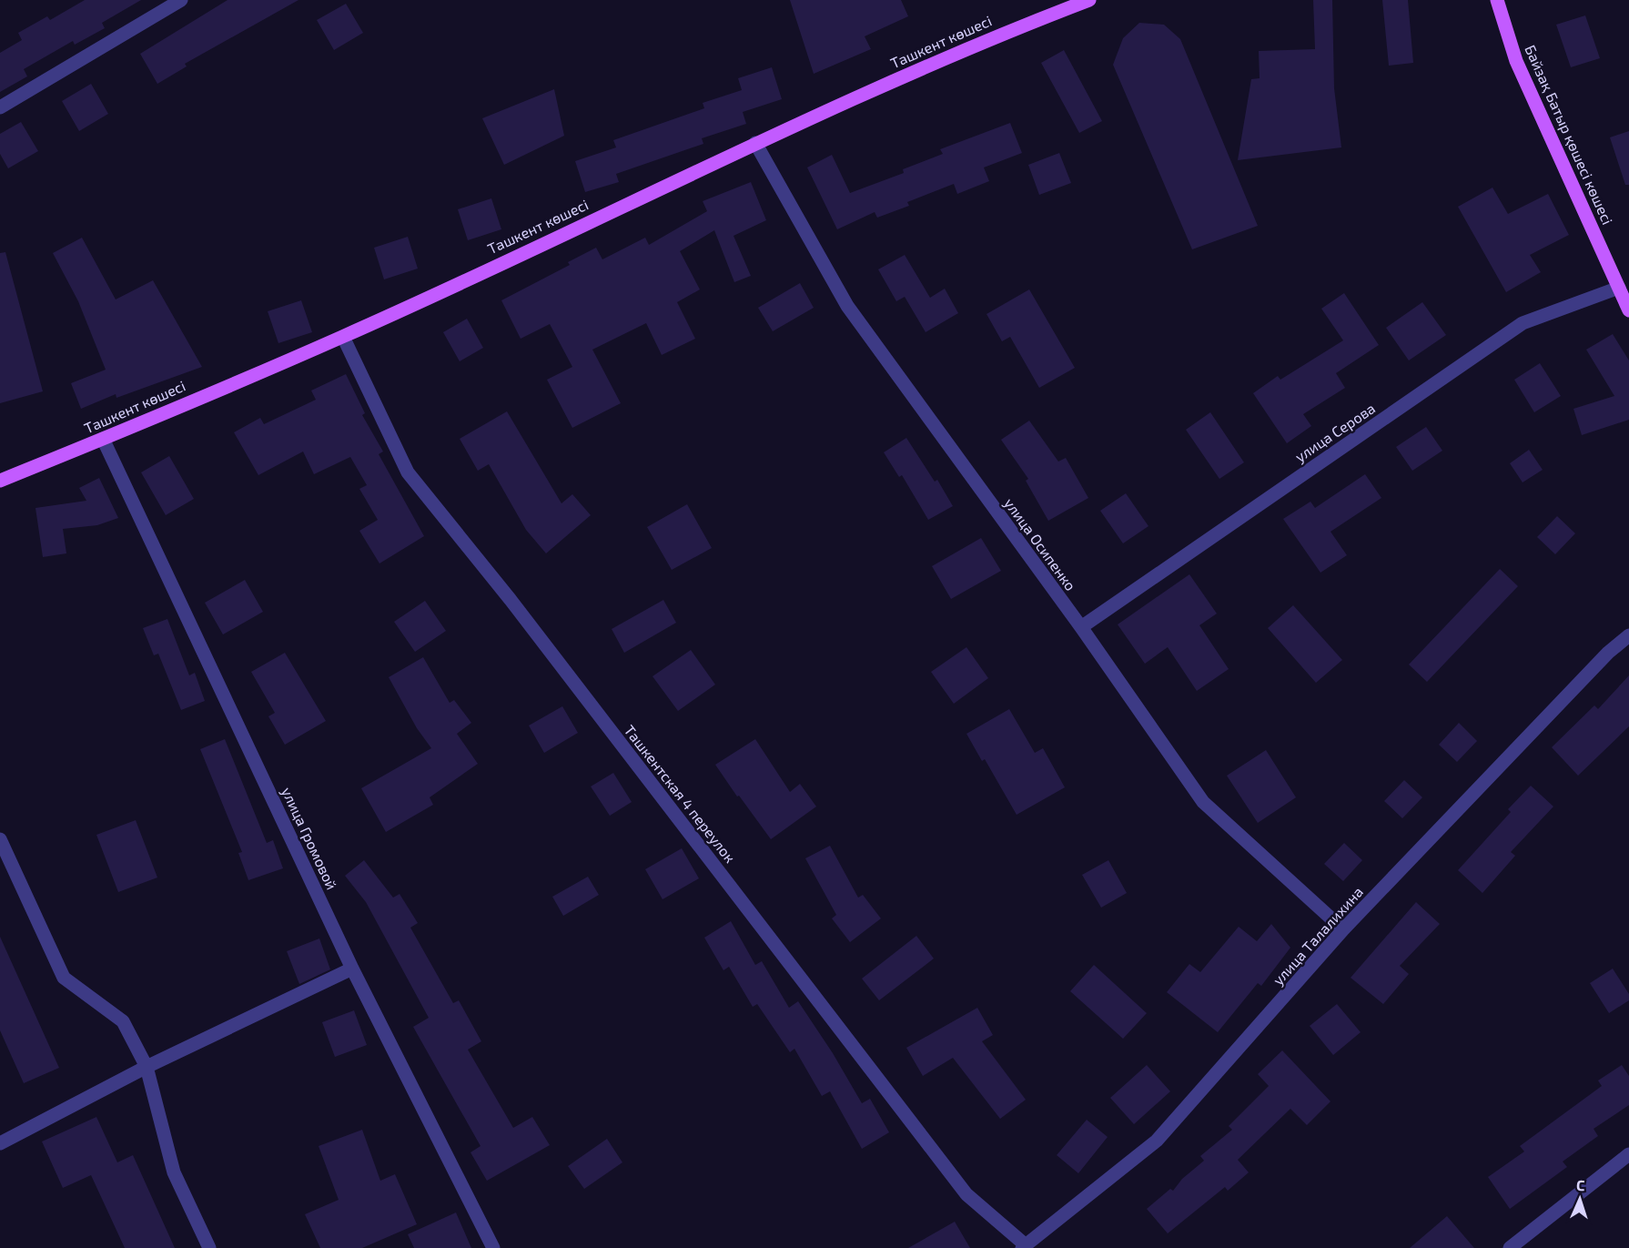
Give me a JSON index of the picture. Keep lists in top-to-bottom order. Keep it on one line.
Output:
{"streets":{"main road":["Ташкент көшесі","Байзақ Батыр қөшесі көшесі"],"street":["улица Серова","улица Осипенко","Ташкентская 4 переулок","улица Громовой","улица Талалихина"]},"crossings":[["Ташкент көшесі","улица Осипенко"],["Ташкент көшесі","Ташкентская 4 переулок"],["Ташкент көшесі","улица Громовой"],["Байзақ Батыр қөшесі көшесі","улица Серова"],["улица Серова","улица Осипенко"],["улица Осипенко","улица Талалихина"],["Ташкентская 4 переулок","улица Талалихина"]],"north":"top"}
